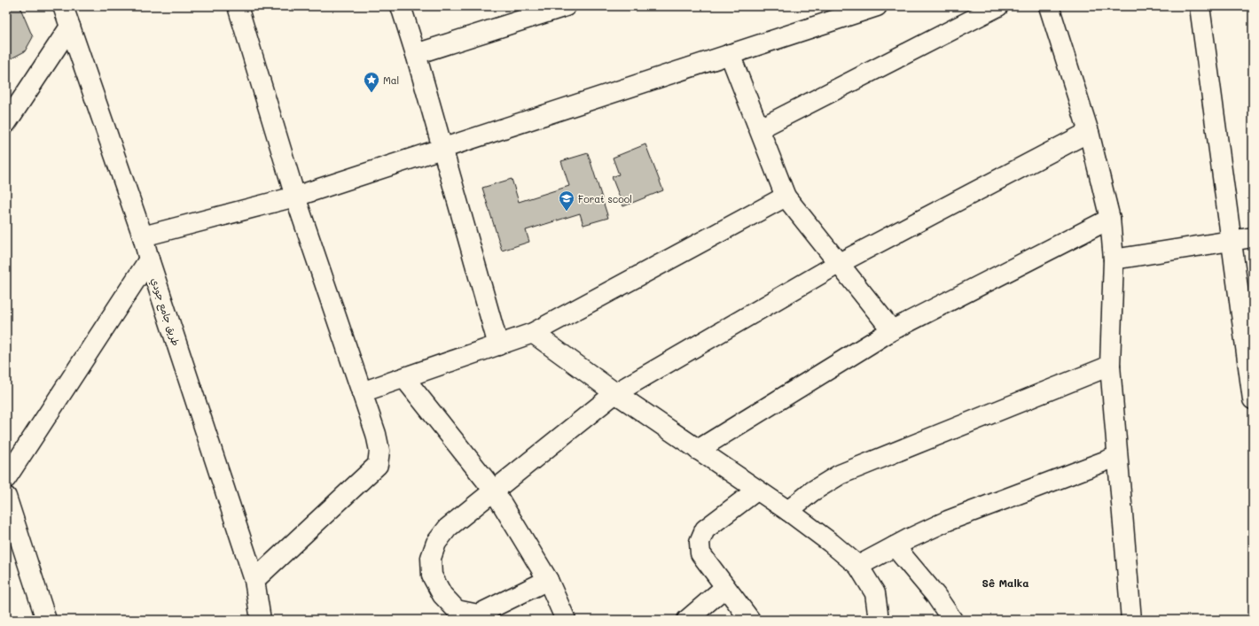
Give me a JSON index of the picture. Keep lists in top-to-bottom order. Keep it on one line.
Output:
{"streets":{"street":["طريق جامع جودي"]},"districts":["Sê Malka"],"places":{"place":["Mal"],"school or university":["Forat scool"]}}
